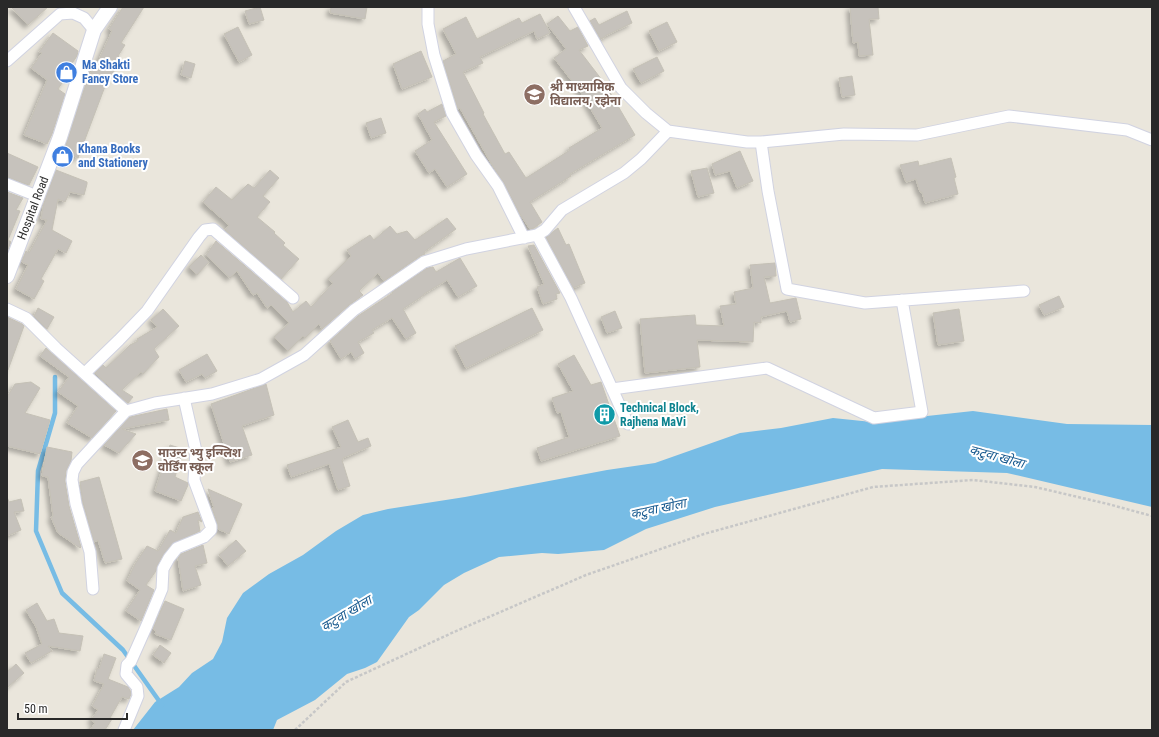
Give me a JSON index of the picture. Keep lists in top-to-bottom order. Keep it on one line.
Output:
{"streets":{"street":["Hospital Road"]},"water":["कटुवा खोला"],"places":{"shop":["Ma Shakti Fancy Store","Khana Books and Stationery"],"school or university":["श्री माध्यामिक विद्यालय, रझेना","माउन्ट भ्यु इन्ग्लिश वोर्डिंग स्कूल"],"building":["Technical Block, Rajhena MaVi"]},"scale_bar":"50 m"}
